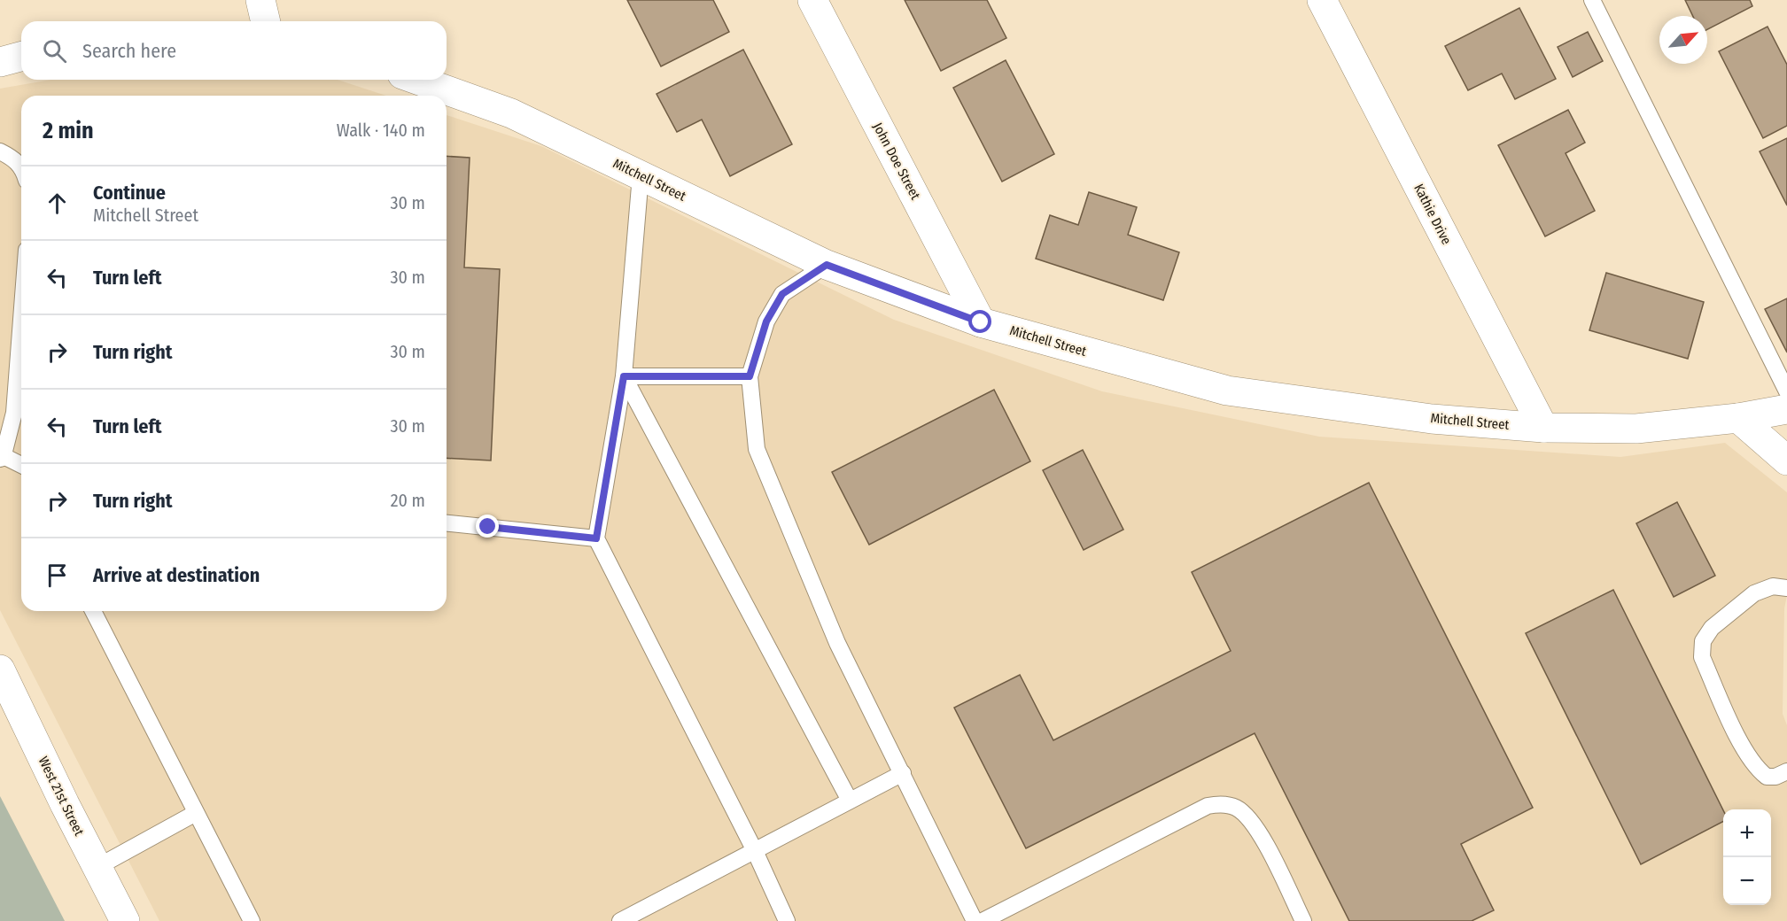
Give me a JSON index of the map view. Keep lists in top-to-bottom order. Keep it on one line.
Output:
{"streets":{"street":["John Doe Street","Mitchell Street","Kathie Drive","West 21st Street"]},"crossings":[["John Doe Street","Mitchell Street"],["Mitchell Street","Kathie Drive"]],"north":"top right","page":{"search":"Search here","heading":["2 min","Walk · 140 m"],"list":[["Continue","Mitchell Street","30 m"],["Turn left","30 m"],["Turn right","30 m"],["Turn left","30 m"],["Turn right","20 m"],"Arrive at destination"],"map_buttons":["+","−"]}}
